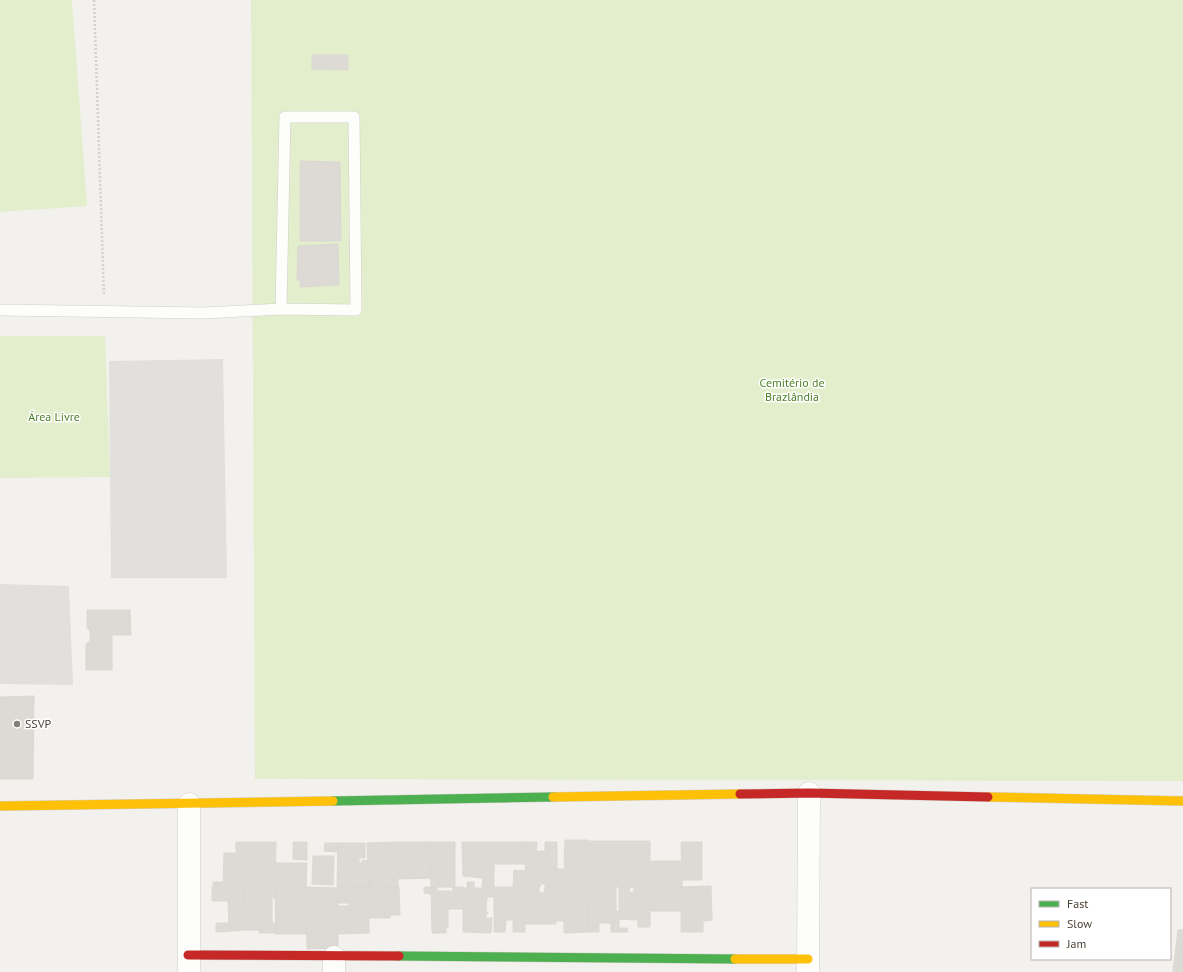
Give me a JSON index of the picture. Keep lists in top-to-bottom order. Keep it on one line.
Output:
{"parks":["Cemitério de Brazlândia","Área Livre"],"places":["SSVP"],"legend":["Fast","Slow","Jam"]}
